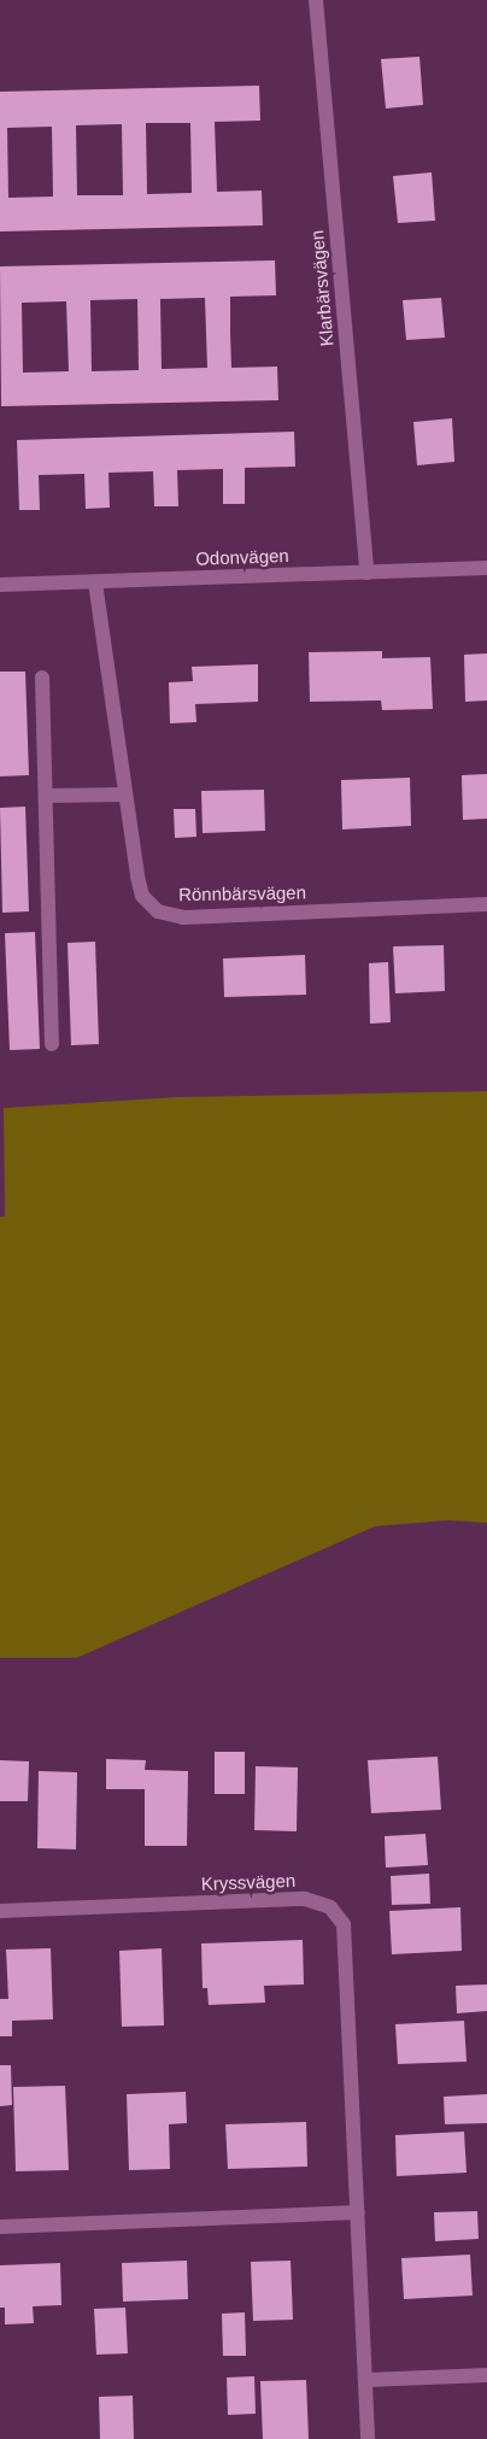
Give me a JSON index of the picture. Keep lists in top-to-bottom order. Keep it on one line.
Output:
{"streets":{"street":["Klarbärsvägen","Odonvägen","Rönnbärsvägen","Kryssvägen"]},"crossings":[["Klarbärsvägen","Odonvägen"],["Odonvägen","Rönnbärsvägen"]]}
